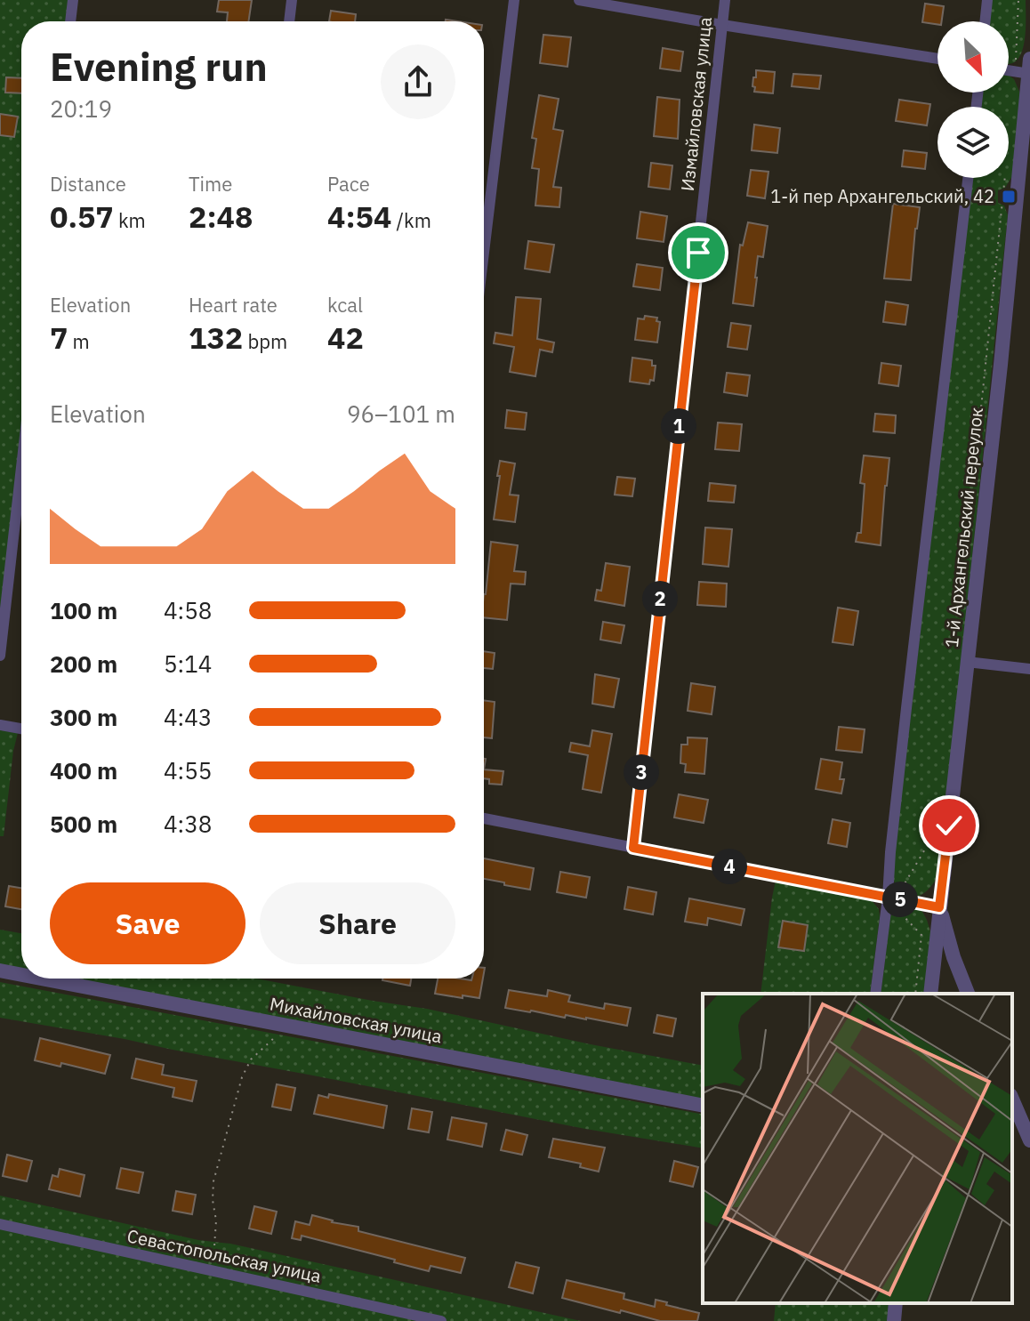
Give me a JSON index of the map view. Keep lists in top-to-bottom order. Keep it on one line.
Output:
{"streets":{"street":["Измайловская улица","1-й Архангельский переулок","Михайловская улица","Севастопольская улица"]},"places":{"transit":["1-й пер Архангельский, 42"]},"north":"bottom right","page":{"heading":["Evening run","20:19"],"stats":[["Distance","0.57 km"],["Time","2:48"],["Pace","4:54 /km"],["Elevation","7 m"],["Heart rate","132 bpm"],["kcal","42"]],"chart":["Elevation","96–101 m"],"pins":["1","2","3","4","5"],"list":[{"name":"100 m","note":"4:58"},{"name":"200 m","note":"5:14"},{"name":"300 m","note":"4:43"},{"name":"400 m","note":"4:55"},{"name":"500 m","note":"4:38"}],"buttons":["Save","Share"]}}
